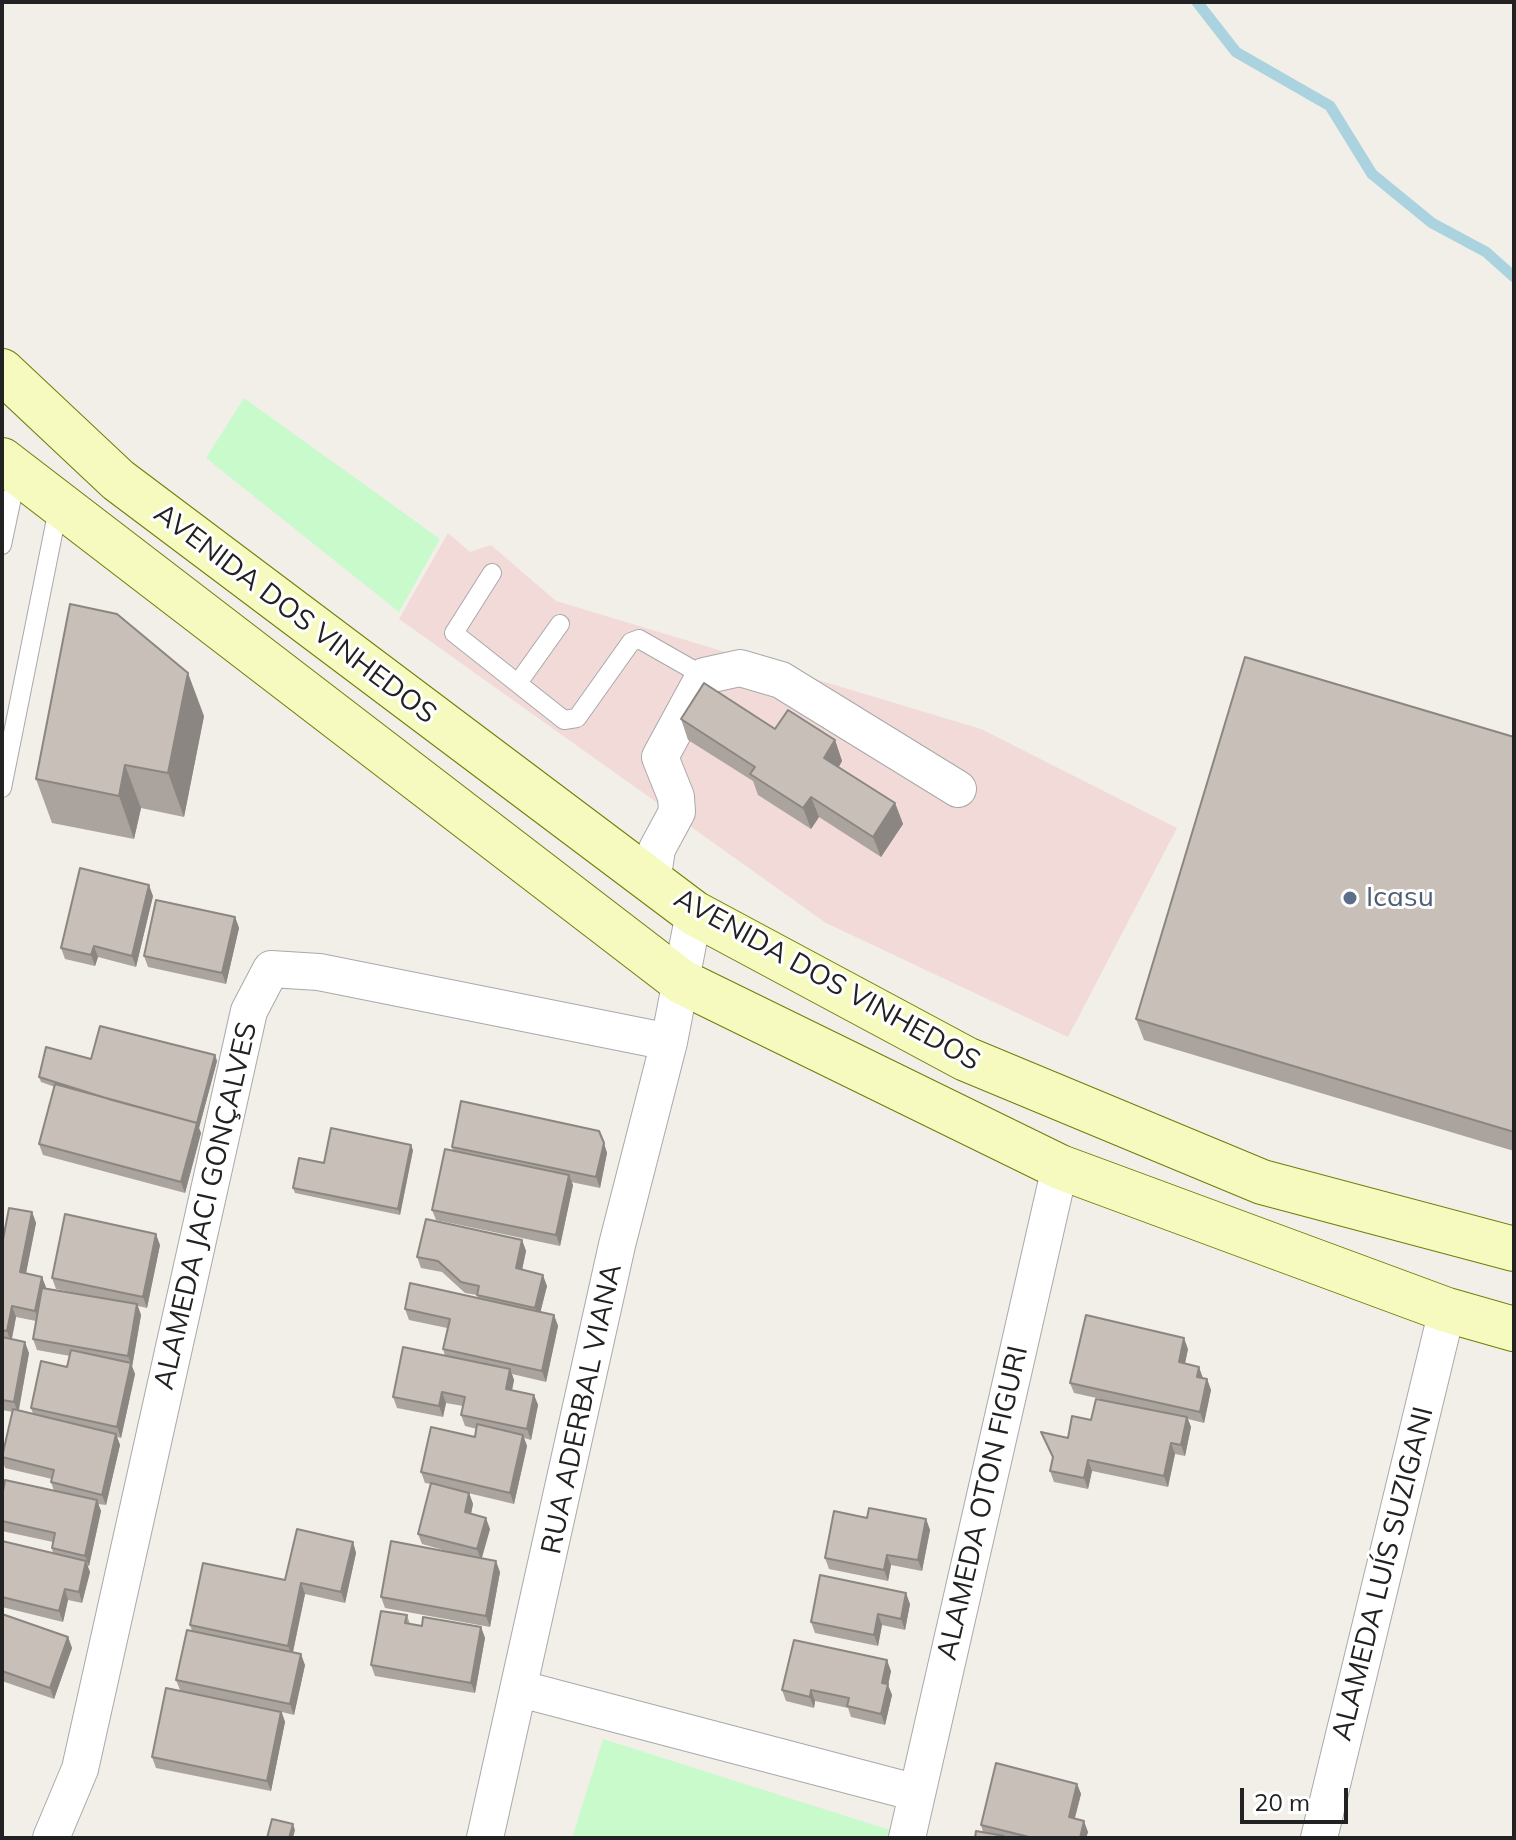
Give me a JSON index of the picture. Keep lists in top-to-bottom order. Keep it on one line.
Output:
{"streets":{"main road":["AVENIDA DOS VINHEDOS"],"street":["ALAMEDA JACI GONÇALVES","RUA ADERBAL VIANA","ALAMEDA OTON FIGURI","ALAMEDA LUÍS SUZIGANI"]},"crossings":[["AVENIDA DOS VINHEDOS","RUA ADERBAL VIANA"],["AVENIDA DOS VINHEDOS","ALAMEDA OTON FIGURI"],["AVENIDA DOS VINHEDOS","ALAMEDA LUÍS SUZIGANI"],["ALAMEDA JACI GONÇALVES","RUA ADERBAL VIANA"]],"places":["Icasu"],"scale_bar":"20 m"}
